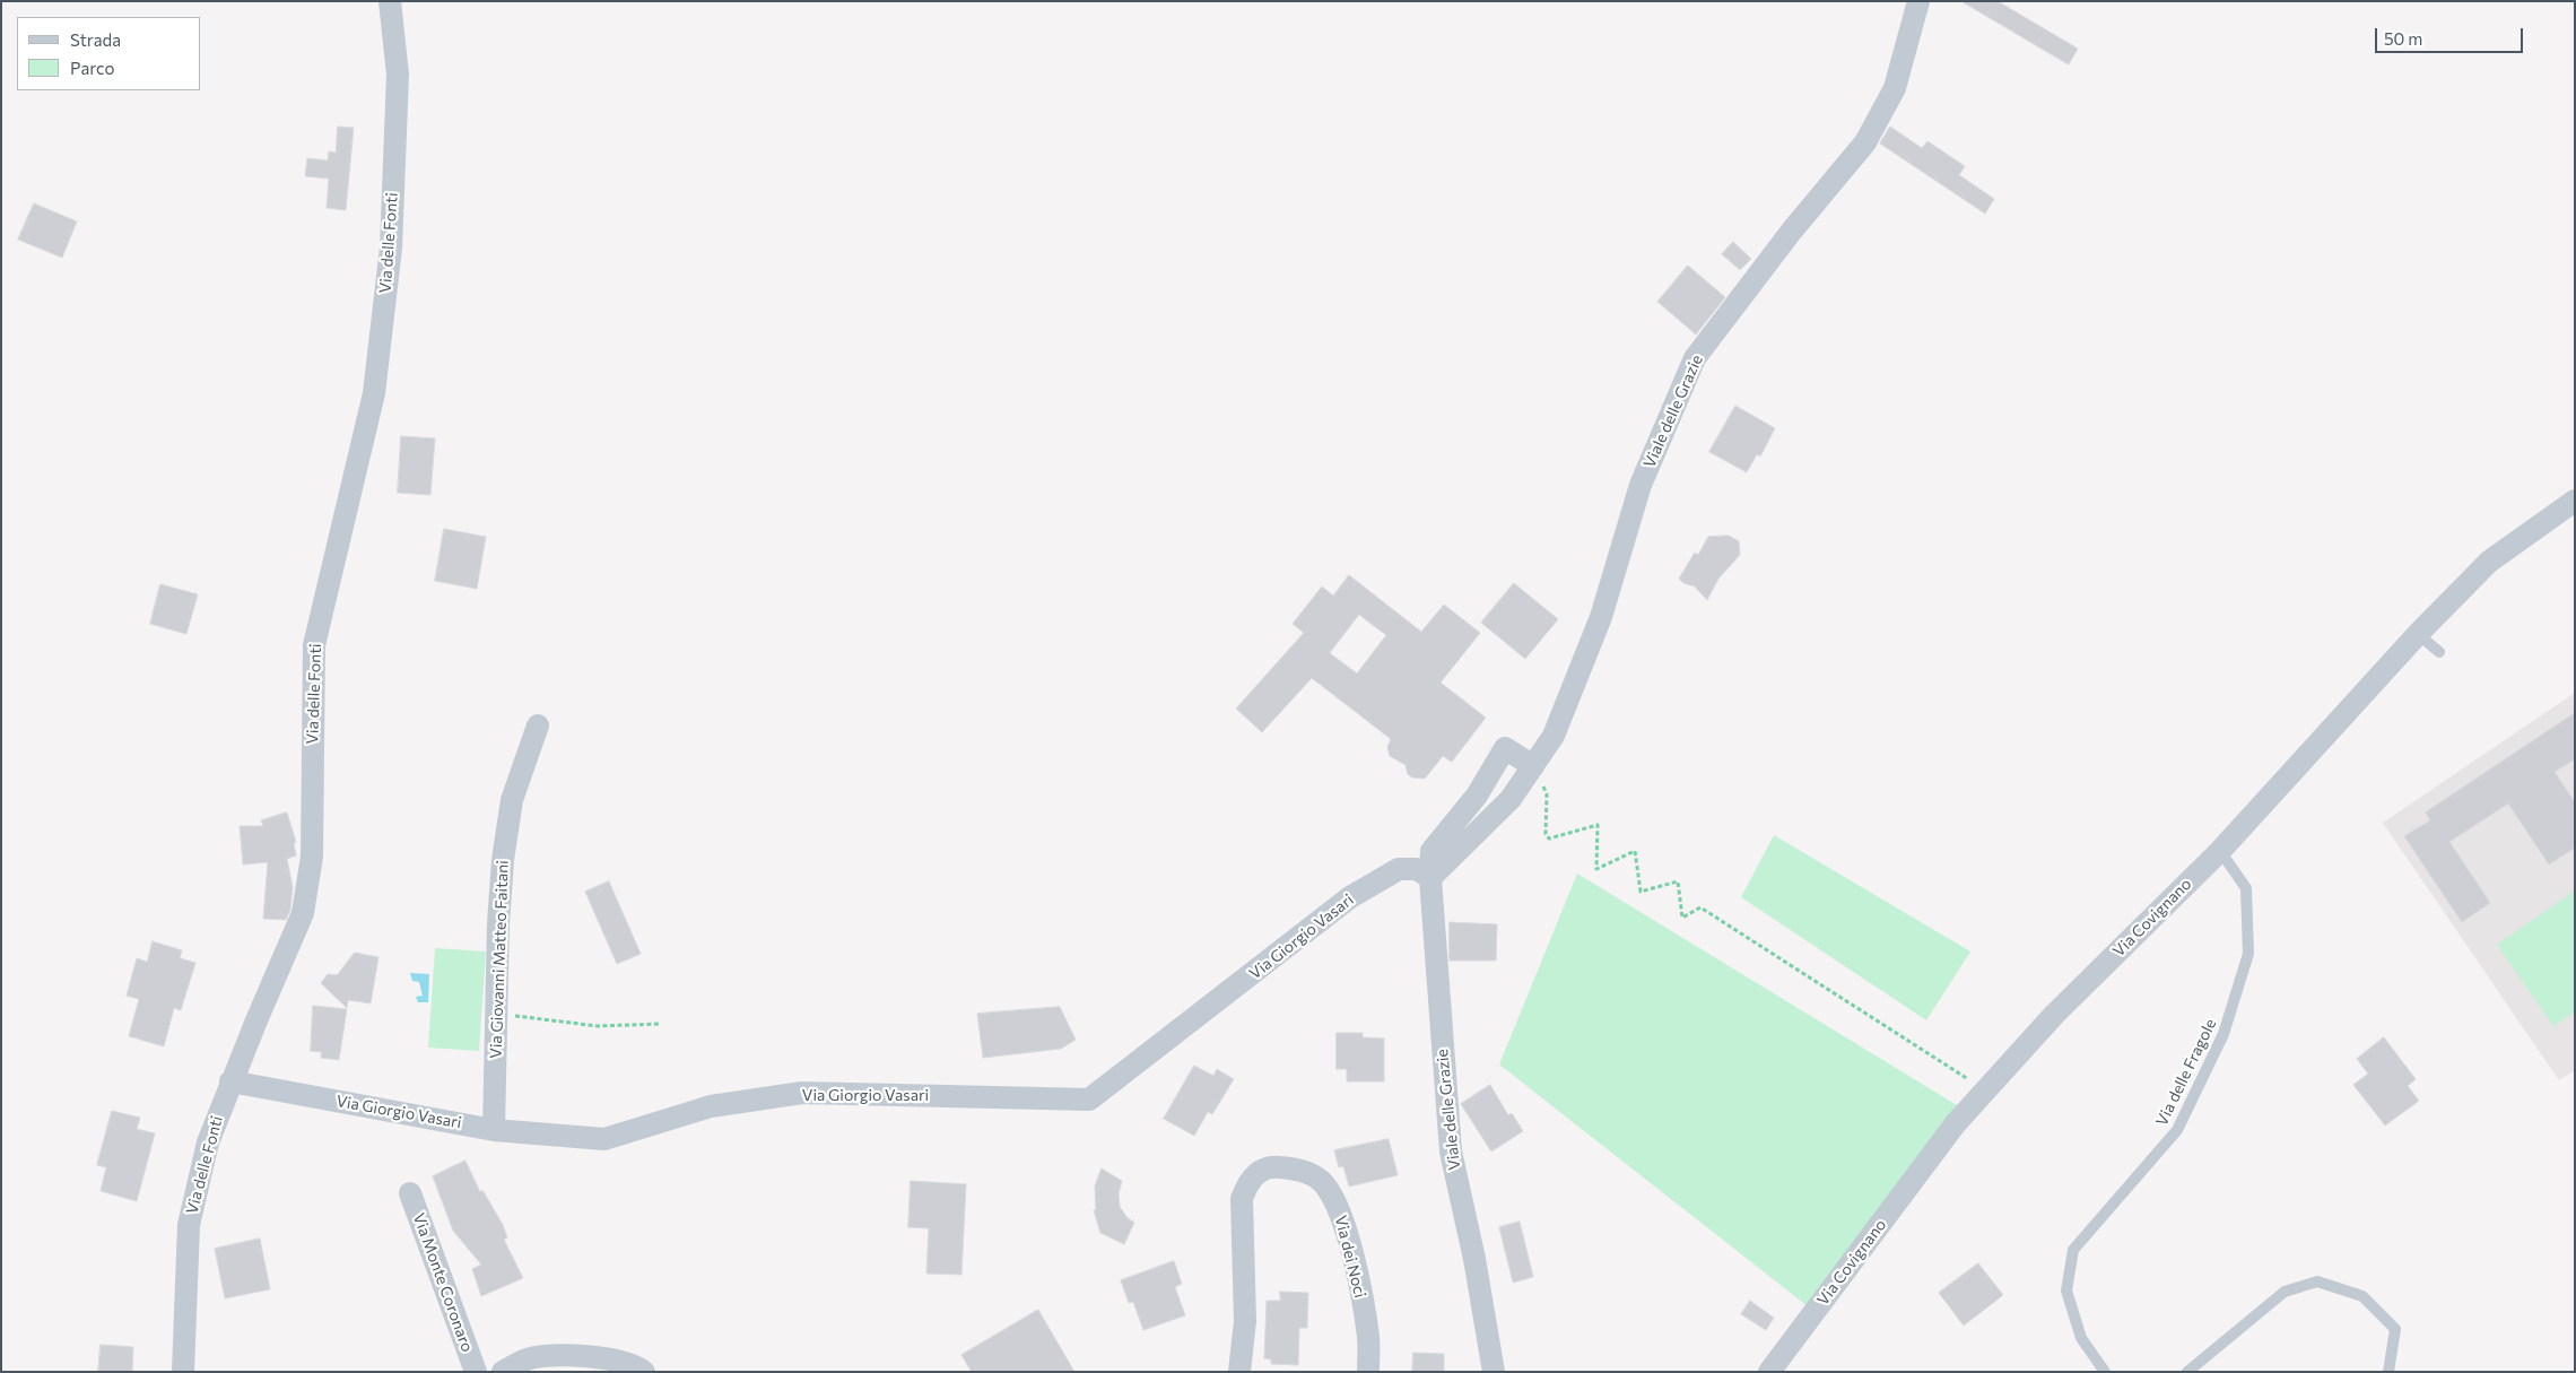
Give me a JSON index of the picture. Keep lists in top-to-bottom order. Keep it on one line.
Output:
{"streets":{"street":["Via delle Fonti","Viale delle Grazie","Via Covignano","Via Giorgio Vasari","Via Giovanni Matteo Faitani","Via dei Noci","Via Monte Coronaro"],"lane":["Via delle Fragole"]},"crossings":[["Via delle Fonti","Via Giorgio Vasari"],["Viale delle Grazie","Via Giorgio Vasari"],["Via Covignano","Via delle Fragole"],["Via Giorgio Vasari","Via Giovanni Matteo Faitani"]],"legend":["Strada","Parco"],"scale_bar":"50 m"}
